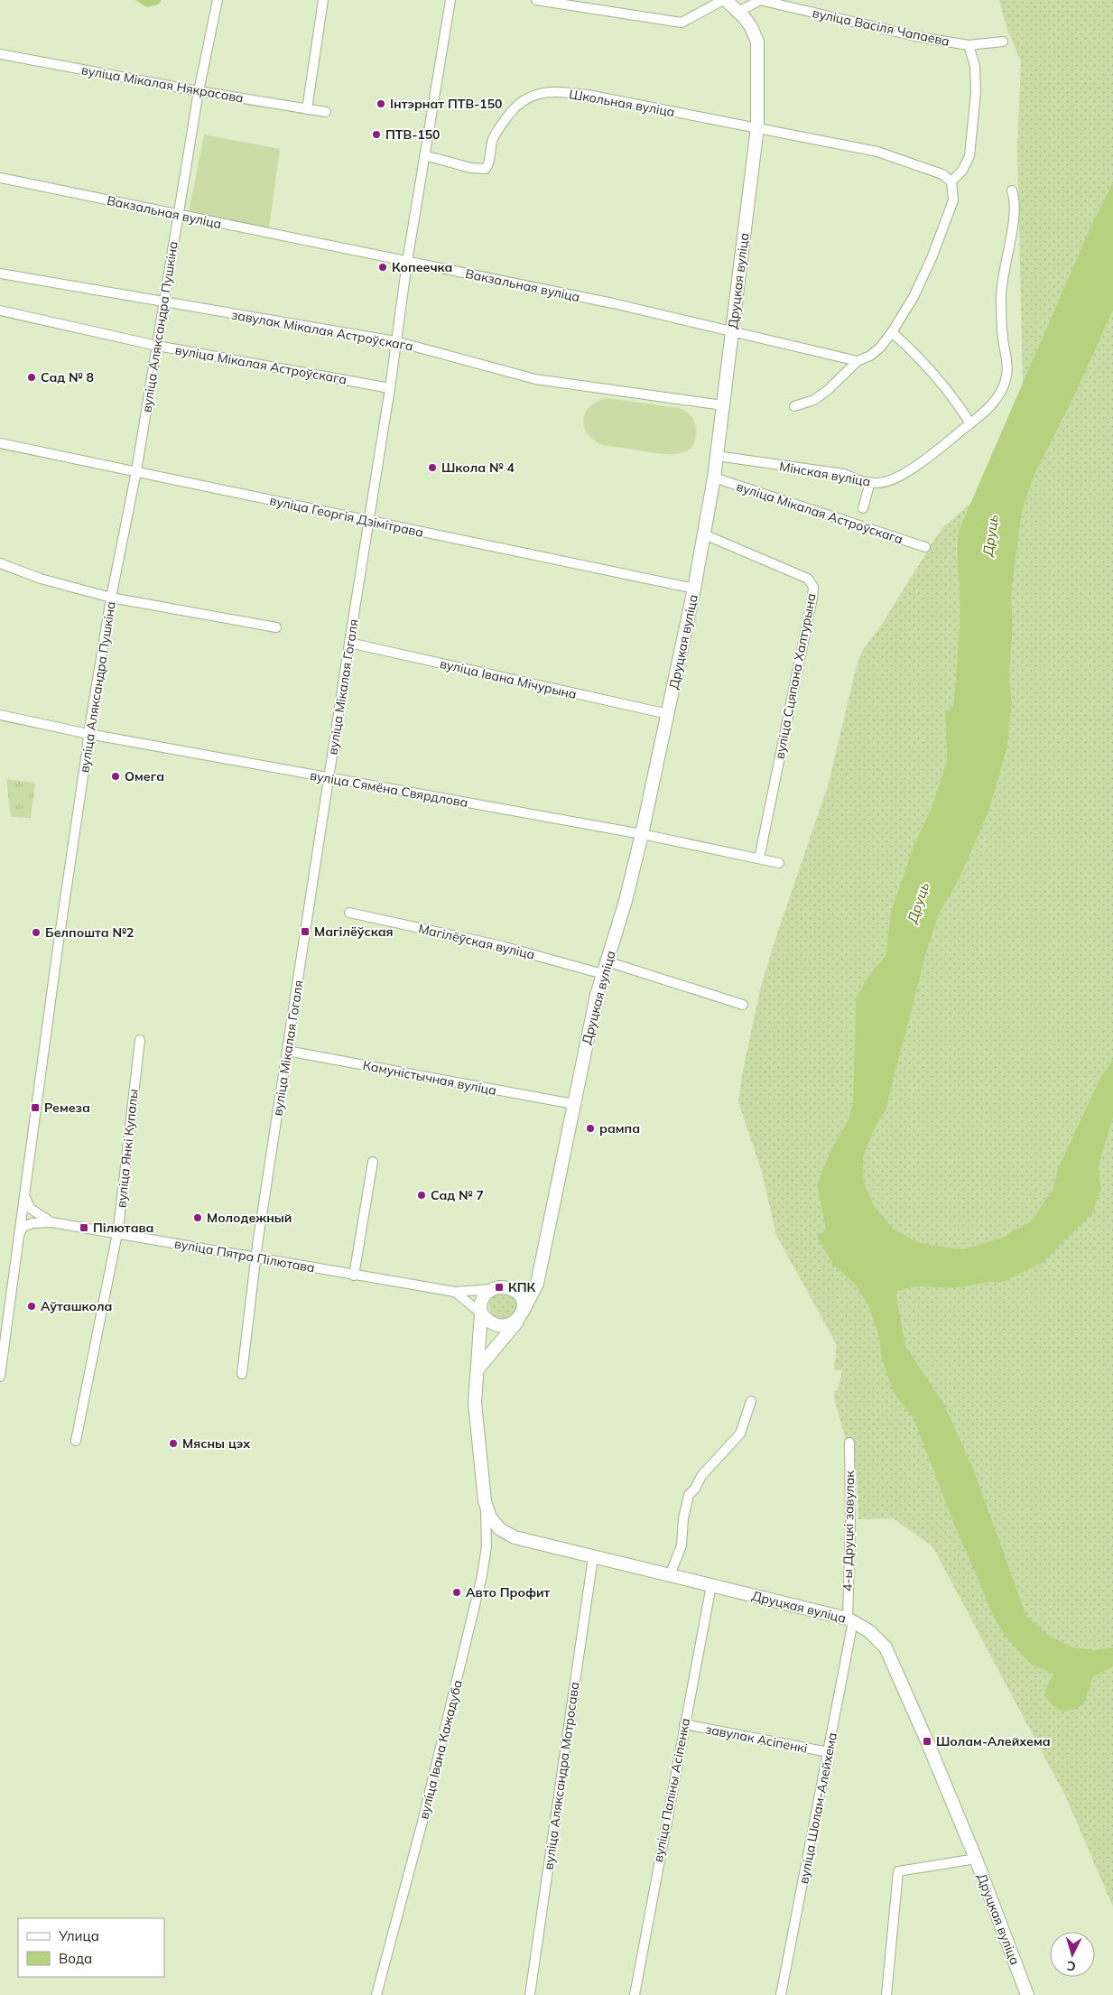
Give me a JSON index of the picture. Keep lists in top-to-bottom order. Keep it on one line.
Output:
{"streets":{"main road":["Друцкая вуліца"],"street":["вуліца Васіля Чапаева","вуліца Мікалая Някрасава","Школьная вуліца","Вакзальная вуліца","вуліца Аляксандра Пушкіна","завулак Мікалая Астроўскага","вуліца Мікалая Астроўскага","Мінская вуліца","вуліца Георгія Дзімітрава","вуліца Сцяпана Халтурына","вуліца Івана Мічурына","вуліца Мікалая Гогаля","вуліца Сямёна Свярдлова","Магілёўская вуліца","Камуністычная вуліца","вуліца Янкі Купалы","вуліца Пятра Пілютава","4-ы Друцкі завулак","завулак Асіпенкі","вуліца Івана Кажадуба","вуліца Аляксандра Матросава","вуліца Паліны Асіпенка","вуліца Шолам-Алейхема"]},"crossings":[["вуліца Васіля Чапаева","Друцкая вуліца"],["вуліца Мікалая Някрасава","вуліца Аляксандра Пушкіна"],["Школьная вуліца","Друцкая вуліца"],["Школьная вуліца","вуліца Мікалая Гогаля"],["Вакзальная вуліца","Друцкая вуліца"],["Вакзальная вуліца","вуліца Аляксандра Пушкіна"],["Вакзальная вуліца","вуліца Мікалая Гогаля"],["Друцкая вуліца","завулак Мікалая Астроўскага"],["Друцкая вуліца","вуліца Мікалая Астроўскага"],["Друцкая вуліца","Мінская вуліца"],["Друцкая вуліца","вуліца Георгія Дзімітрава"],["Друцкая вуліца","вуліца Сцяпана Халтурына"],["Друцкая вуліца","вуліца Івана Мічурына"],["Друцкая вуліца","вуліца Сямёна Свярдлова"],["Друцкая вуліца","Магілёўская вуліца"],["Друцкая вуліца","Камуністычная вуліца"],["Друцкая вуліца","вуліца Пятра Пілютава"],["Друцкая вуліца","4-ы Друцкі завулак"],["Друцкая вуліца","вуліца Івана Кажадуба"],["Друцкая вуліца","вуліца Аляксандра Матросава"],["Друцкая вуліца","вуліца Паліны Асіпенка"],["Друцкая вуліца","вуліца Шолам-Алейхема"],["вуліца Аляксандра Пушкіна","завулак Мікалая Астроўскага"],["вуліца Аляксандра Пушкіна","вуліца Мікалая Астроўскага"],["вуліца Аляксандра Пушкіна","вуліца Георгія Дзімітрава"],["вуліца Аляксандра Пушкіна","вуліца Сямёна Свярдлова"],["вуліца Аляксандра Пушкіна","вуліца Пятра Пілютава"],["завулак Мікалая Астроўскага","вуліца Мікалая Гогаля"],["вуліца Мікалая Астроўскага","вуліца Мікалая Гогаля"],["вуліца Георгія Дзімітрава","вуліца Мікалая Гогаля"],["вуліца Сцяпана Халтурына","вуліца Сямёна Свярдлова"],["вуліца Івана Мічурына","вуліца Мікалая Гогаля"],["вуліца Мікалая Гогаля","вуліца Сямёна Свярдлова"],["вуліца Мікалая Гогаля","Камуністычная вуліца"],["вуліца Мікалая Гогаля","вуліца Пятра Пілютава"],["вуліца Янкі Купалы","вуліца Пятра Пілютава"],["4-ы Друцкі завулак","вуліца Шолам-Алейхема"],["завулак Асіпенкі","вуліца Паліны Асіпенка"],["завулак Асіпенкі","вуліца Шолам-Алейхема"]],"water":["Друць"],"places":{"other":["Інтэрнат ПТВ-150","ПТВ-150","Копеечка","Сад № 8","Школа № 4","Омега","Белпошта №2","рампа","Сад № 7","Молодежный","Аўташкола","Мясны цэх","Авто Профит"],"transit":["Магілёўская","Ремеза","Пілютава","КПК","Шолам-Алейхема"]},"legend":["Улица","Вода"],"north":"bottom"}
